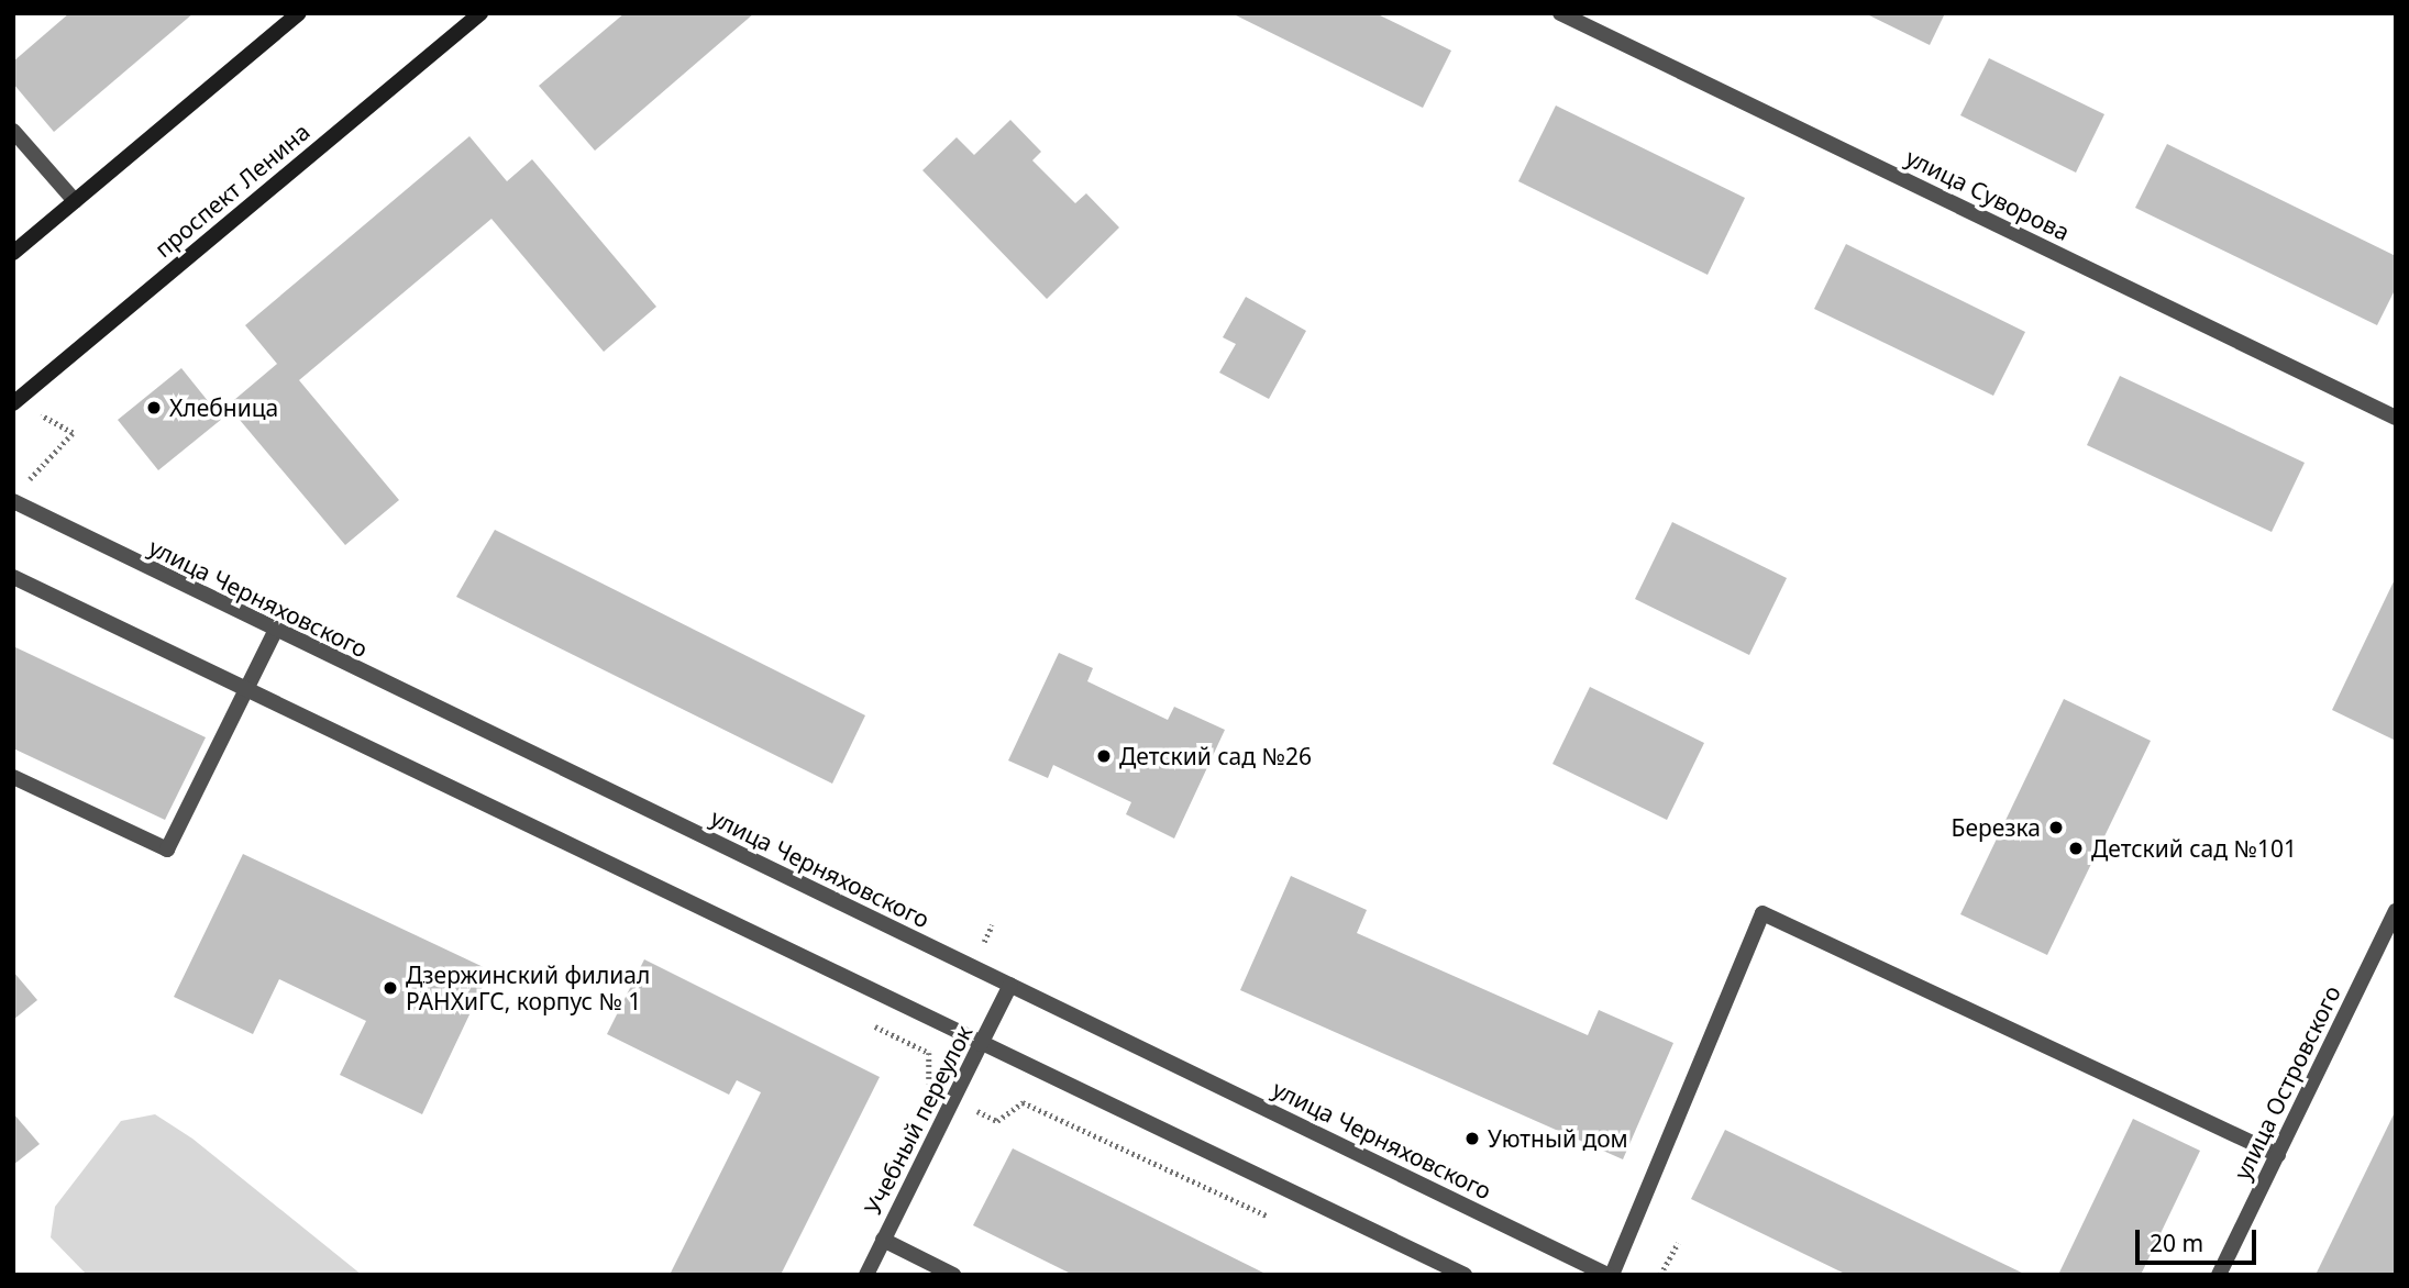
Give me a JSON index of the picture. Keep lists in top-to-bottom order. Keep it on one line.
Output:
{"streets":{"main road":["проспект Ленина"],"street":["улица Суворова","улица Черняховского","улица Островского","Учебный переулок"]},"crossings":[["улица Черняховского","Учебный переулок"]],"places":["Хлебница","Детский сад №26","Березка","Детский сад №101","Дзержинский филиал РАНХиГС, корпус № 1","Уютный дом"],"scale_bar":"20 m"}
